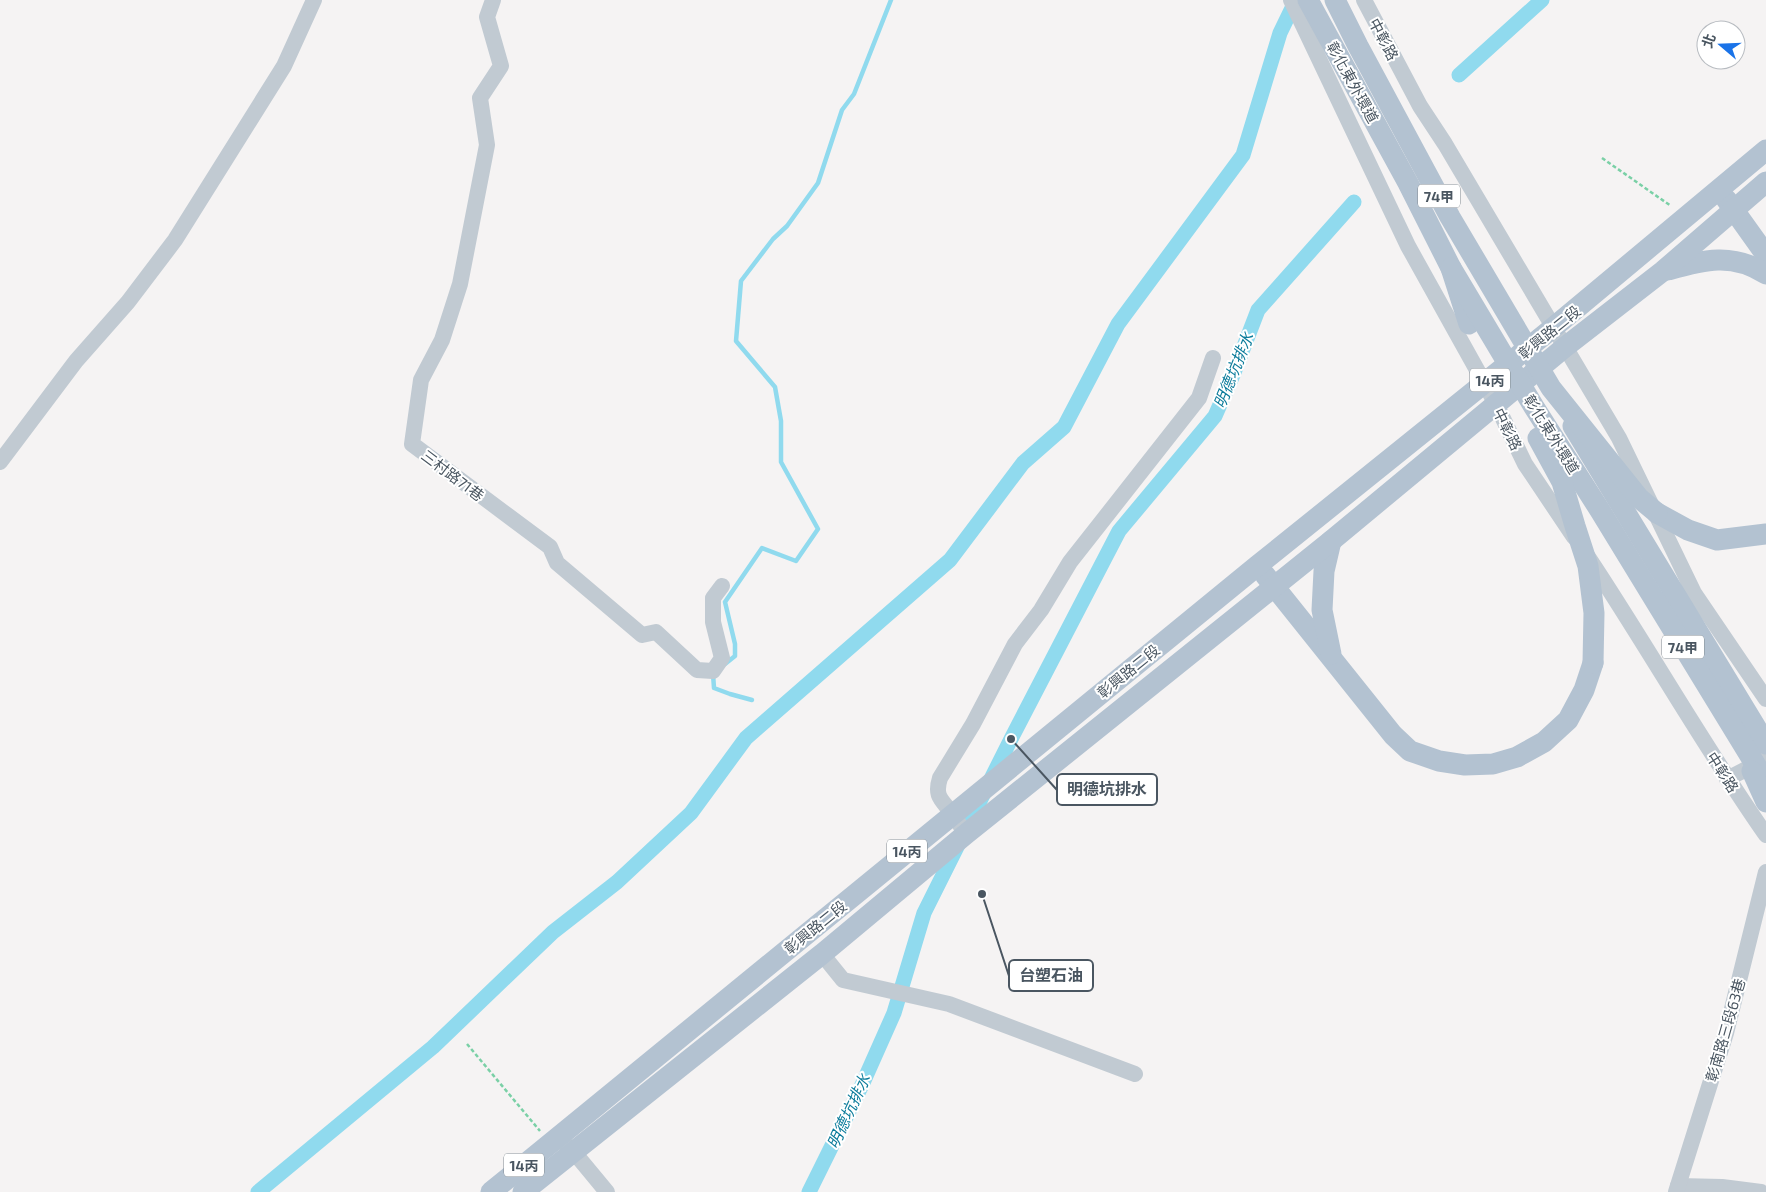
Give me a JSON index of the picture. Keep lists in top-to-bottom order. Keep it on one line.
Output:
{"streets":{"main road":["彰化東外環道","74甲","彰興路二段","14丙"],"street":["中彰路","三村路71巷","彰南路三段63巷"]},"crossings":[["中彰路","彰興路二段"]],"water":["明德坑排水"],"places":["明德坑排水","台塑石油"],"north":"left"}
